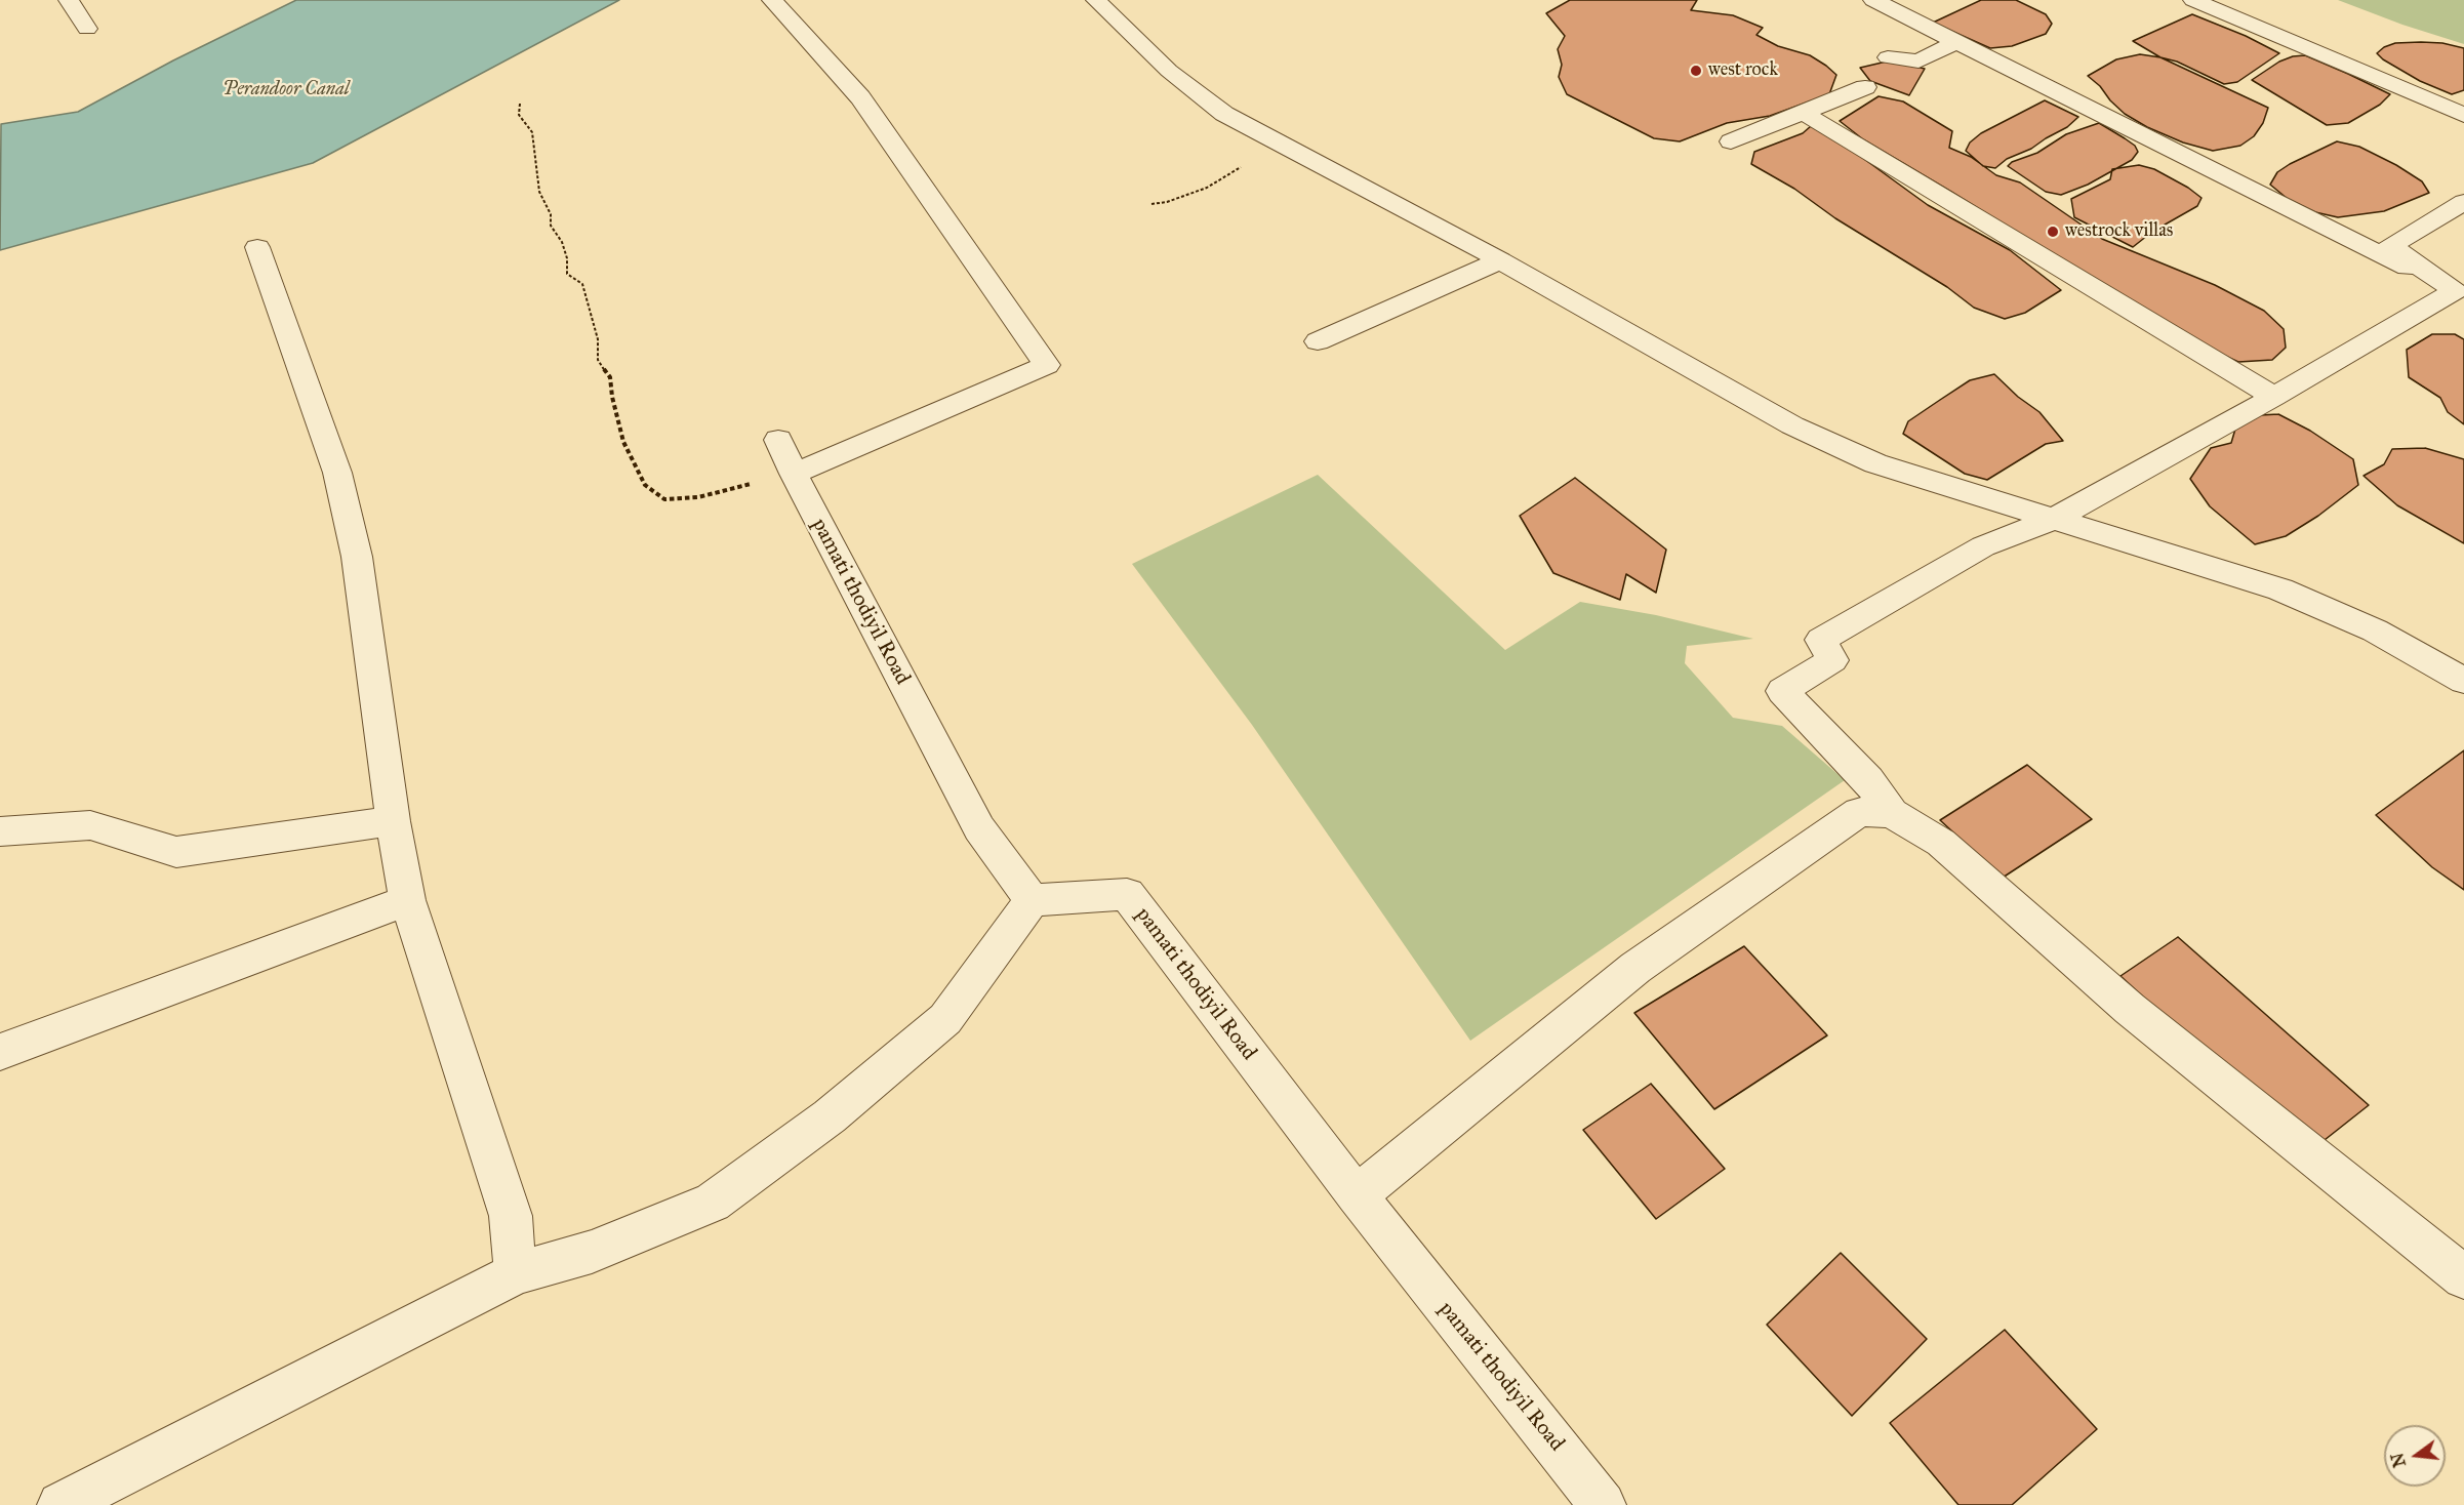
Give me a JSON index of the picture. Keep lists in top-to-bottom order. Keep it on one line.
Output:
{"streets":{"street":["pamati thodiyil Road"]},"water":["Perandoor Canal"],"places":["west rock","westrock villas"],"north":"left"}
